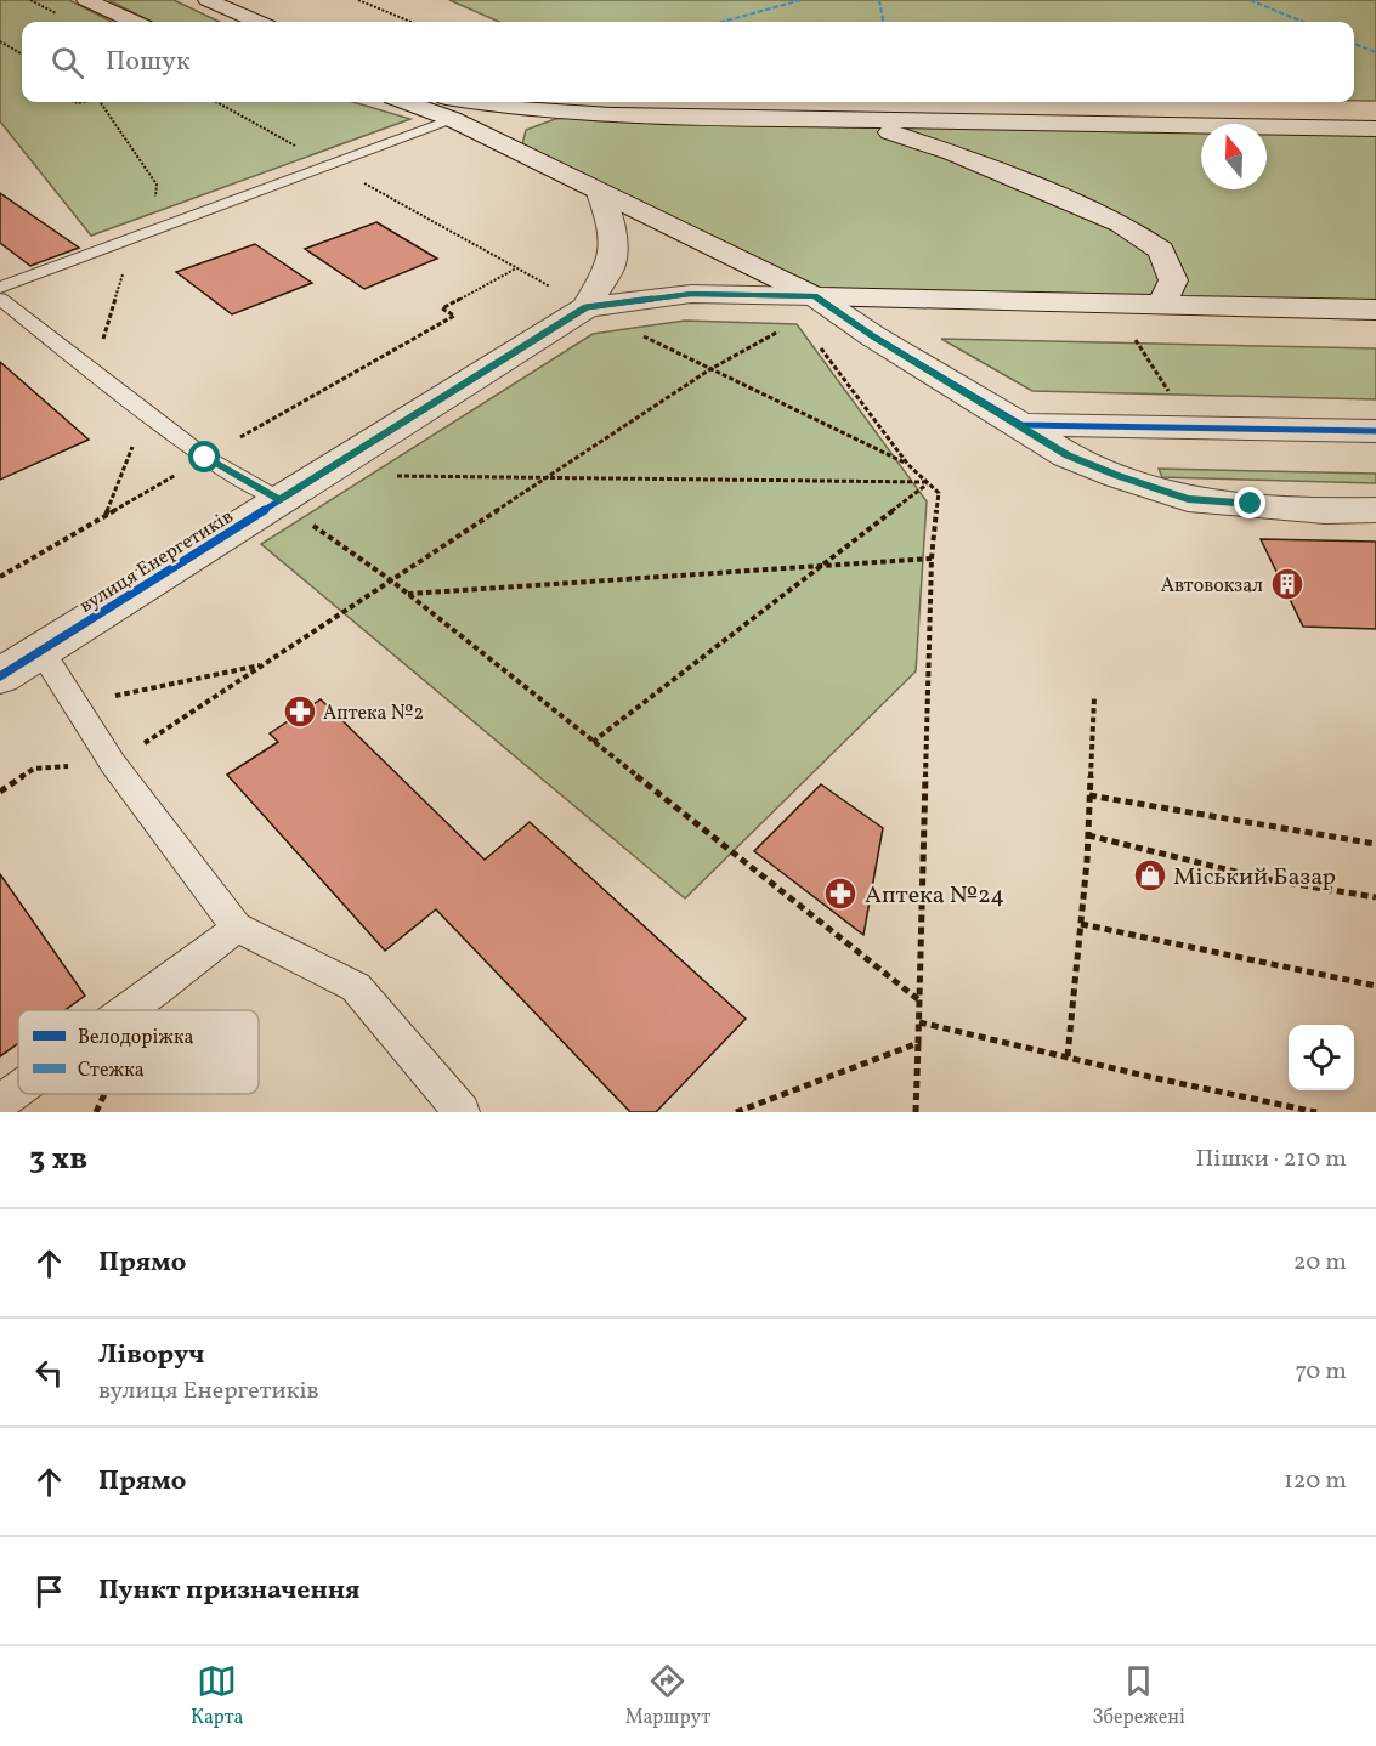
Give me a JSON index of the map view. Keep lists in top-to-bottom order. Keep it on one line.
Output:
{"streets":{"main road":["вулиця Енергетиків"]},"places":{"building":["Автовокзал"],"pharmacy":["Аптека №2","Аптека №24"],"shop":["Міський Базар"]},"legend":["Велодоріжка","Стежка"],"north":"top","page":{"search":"Пошук","heading":["3 хв","Пішки · 210 m"],"list":[["Прямо","20 m"],["Ліворуч","вулиця Енергетиків","70 m"],["Прямо","120 m"],"Пункт призначення"],"nav":["Карта","Маршрут","Збережені"]}}
